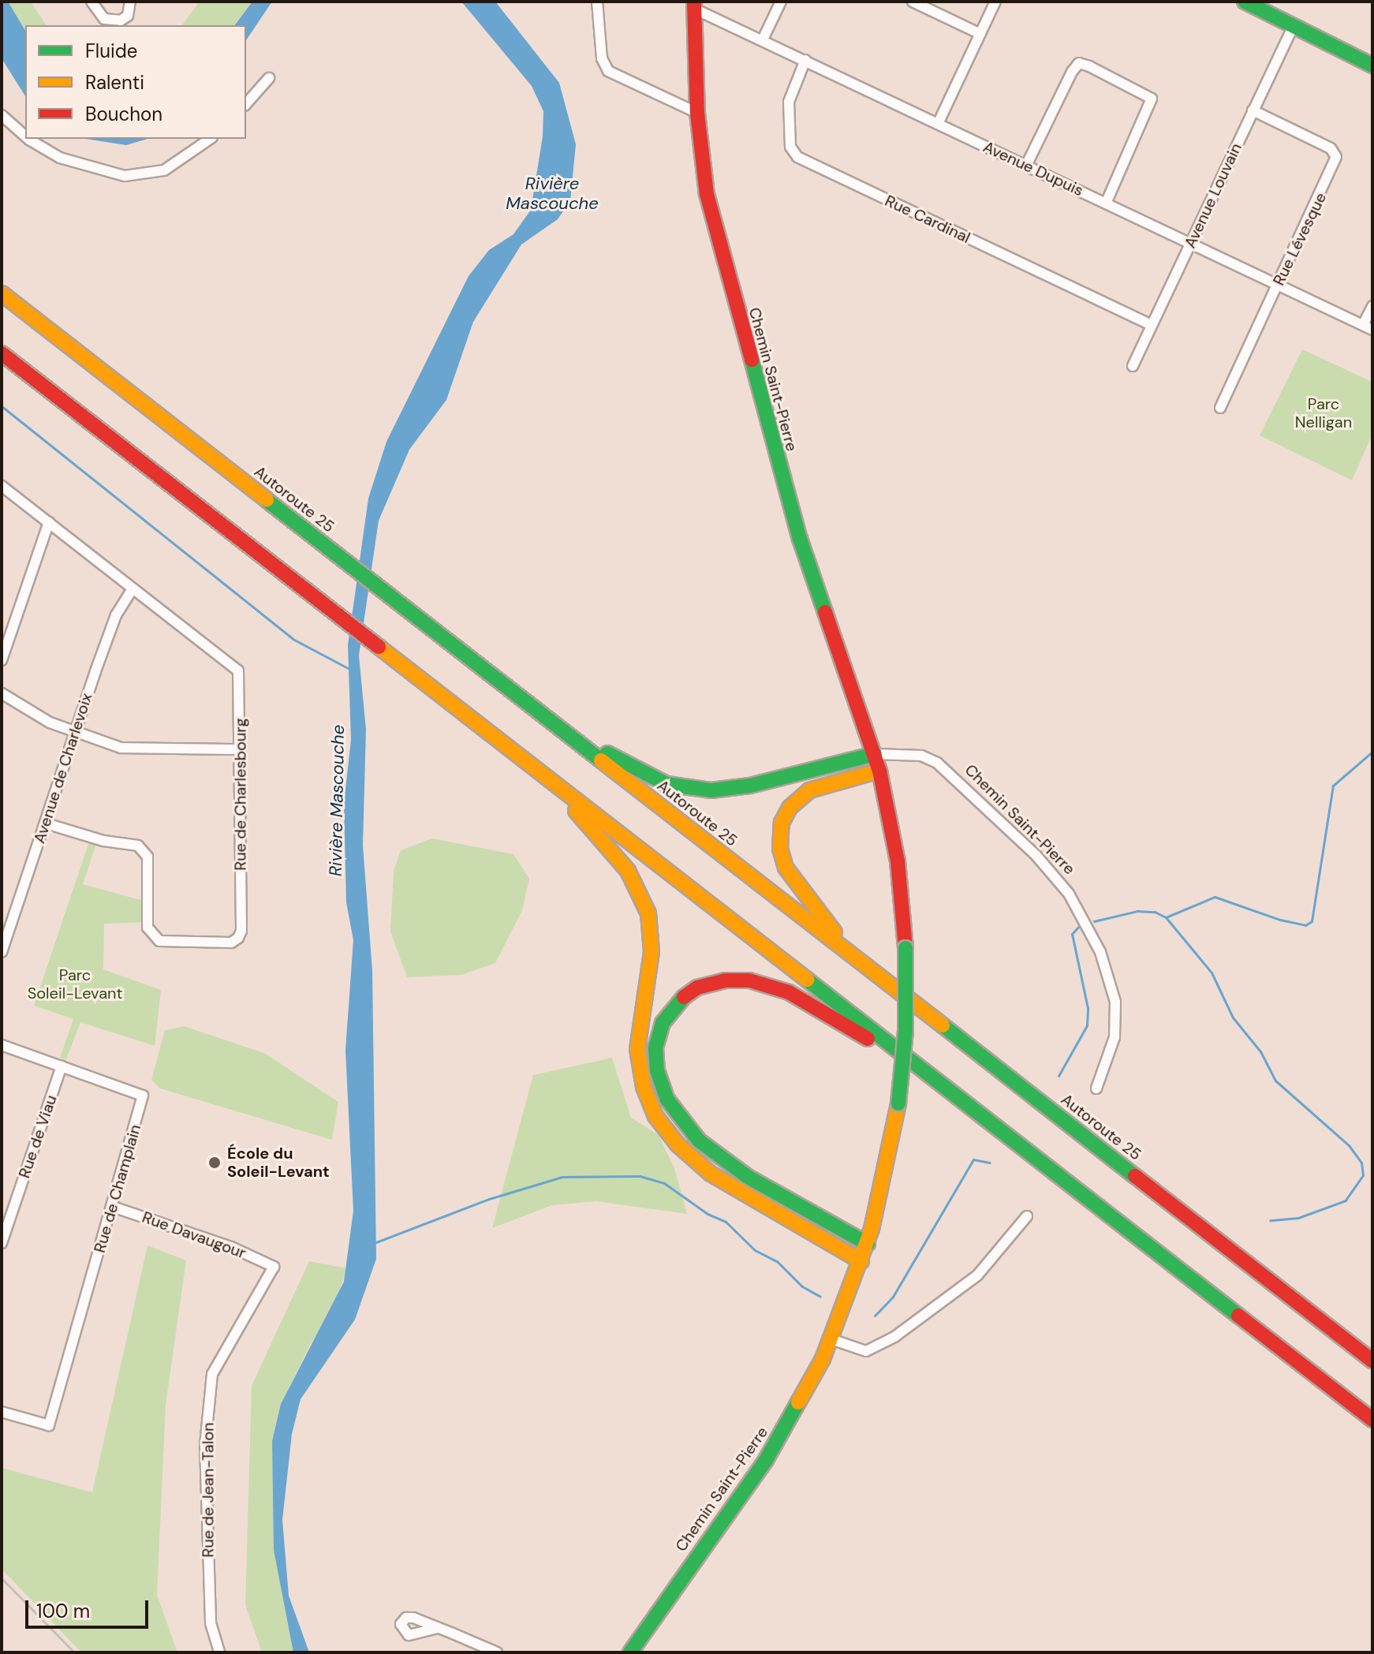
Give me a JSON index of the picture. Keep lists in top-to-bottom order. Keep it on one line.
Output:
{"streets":{"main road":["Chemin Saint-Pierre","Autoroute 25"],"street":["Avenue Dupuis","Avenue Louvain","Rue Cardinal","Rue Lévesque","Avenue de Charlevoix","Rue de Charlesbourg","Rue de Viau","Rue de Champlain","Rue Davaugour","Rue de Jean-Talon"]},"crossings":[["Avenue Dupuis","Avenue Louvain"],["Avenue Dupuis","Rue Cardinal"],["Avenue Dupuis","Rue Lévesque"],["Avenue Dupuis","Chemin Saint-Pierre"],["Avenue Louvain","Rue Cardinal"],["Avenue Louvain","Rue Lévesque"],["Avenue de Charlevoix","Rue de Charlesbourg"],["Rue de Viau","Rue de Champlain"],["Rue de Champlain","Rue Davaugour"],["Rue Davaugour","Rue de Jean-Talon"]],"water":["Rivière Mascouche"],"parks":["Parc Nelligan","Parc Soleil-Levant"],"places":["École du Soleil-Levant"],"legend":["Fluide","Ralenti","Bouchon"],"scale_bar":"100 m"}
